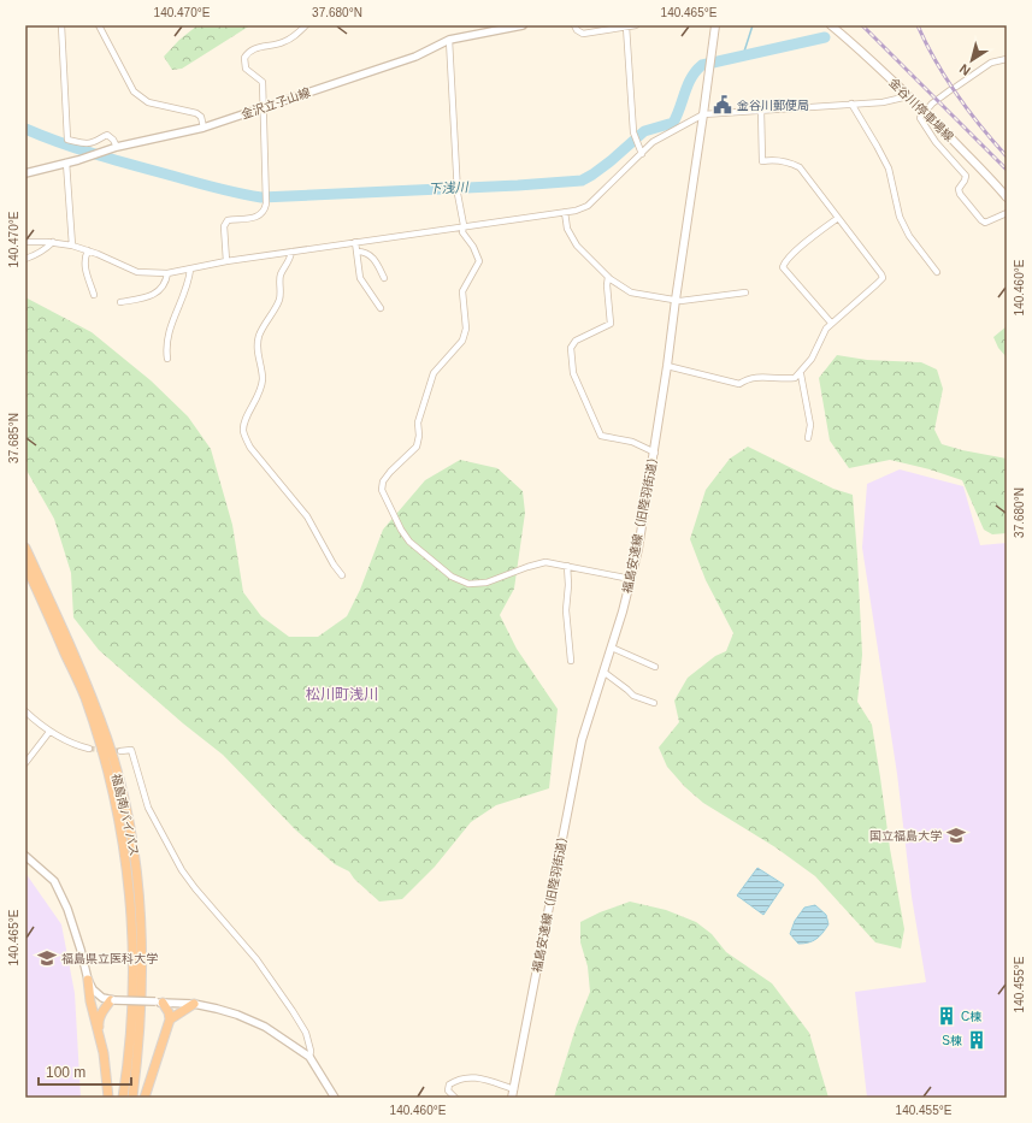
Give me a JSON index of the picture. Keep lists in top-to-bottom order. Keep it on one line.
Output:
{"streets":{"highway":["福島南バイパス"],"main road":["金谷川停車場線","福島安達線（旧陸羽街道）"],"street":["金沢立子山線"]},"districts":["松川町浅川"],"water":["下浅川"],"places":{"public building":["金谷川郵便局"],"school or university":["国立福島大学","福島県立医科大学"],"building":["C棟","S棟"]},"scale_bar":"100 m","north":"bottom left","coordinates":["140.470°E","37.680°N","140.465°E","140.460°E","37.685°N","140.455°E"]}
